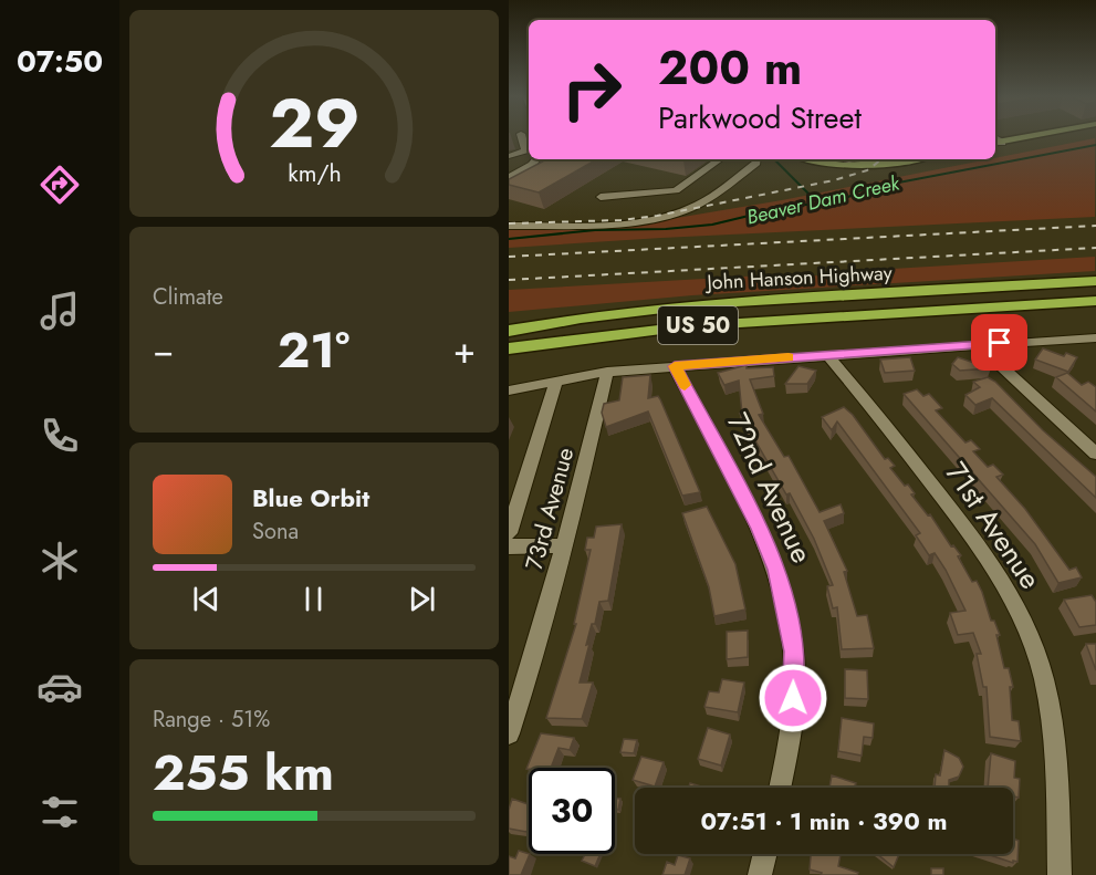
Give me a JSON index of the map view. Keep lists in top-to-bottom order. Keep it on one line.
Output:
{"streets":{"highway":["John Hanson Highway","US 50"],"street":["72nd Avenue","73rd Avenue","71st Avenue"]},"water":["Beaver Dam Creek"],"page":{"tabs":"07:50","turn":["200 m","Parkwood Street"],"tile":["Climate",["Range · 51%","255 km"]],"heat":["−","21°","+"],"song":["Blue Orbit","Sona"],"limit":"30","trip":"07:51 · 1 min · 390 m","gauge":["29","km/h"]}}
